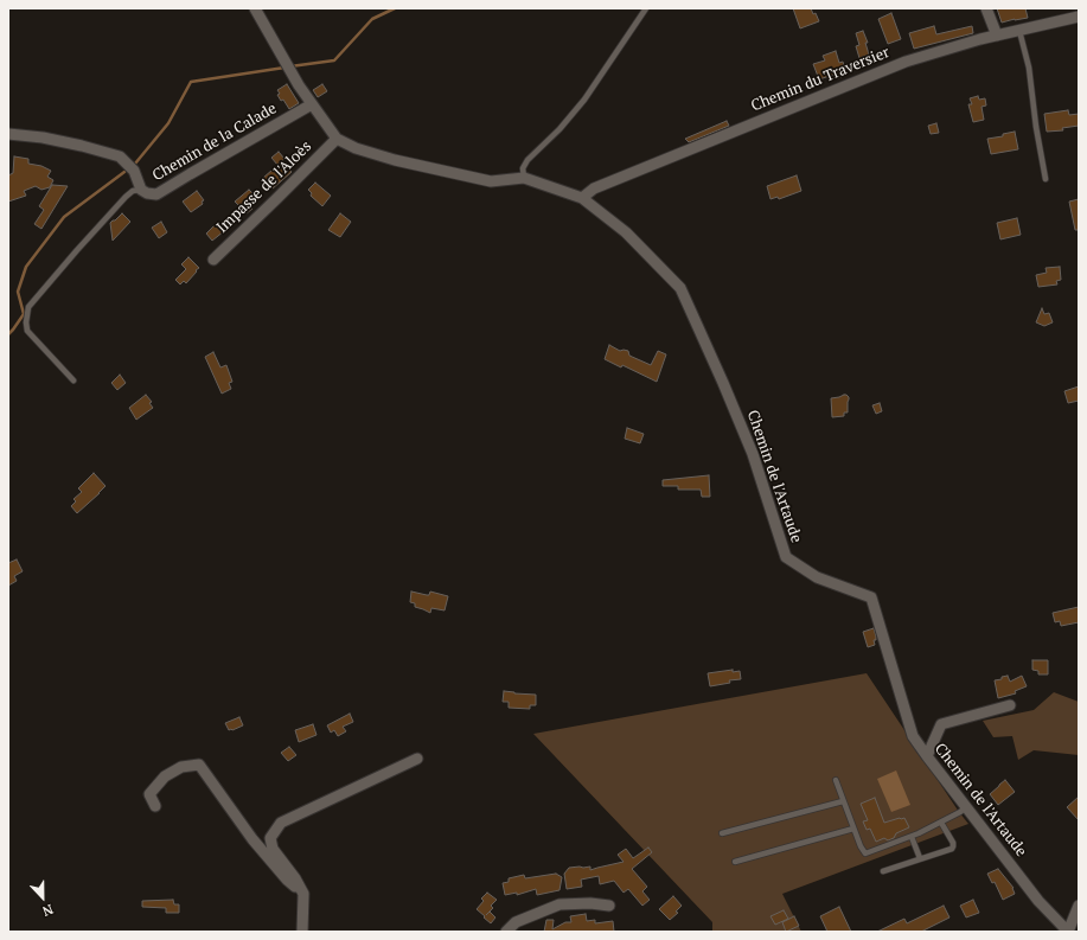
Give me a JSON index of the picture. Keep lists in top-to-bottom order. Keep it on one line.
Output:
{"streets":{"street":["Chemin du Traversier","Chemin de la Calade","Impasse de l'Aloès","Chemin de l'Artaude"]},"crossings":[["Chemin du Traversier","Chemin de l'Artaude"]],"north":"bottom"}
